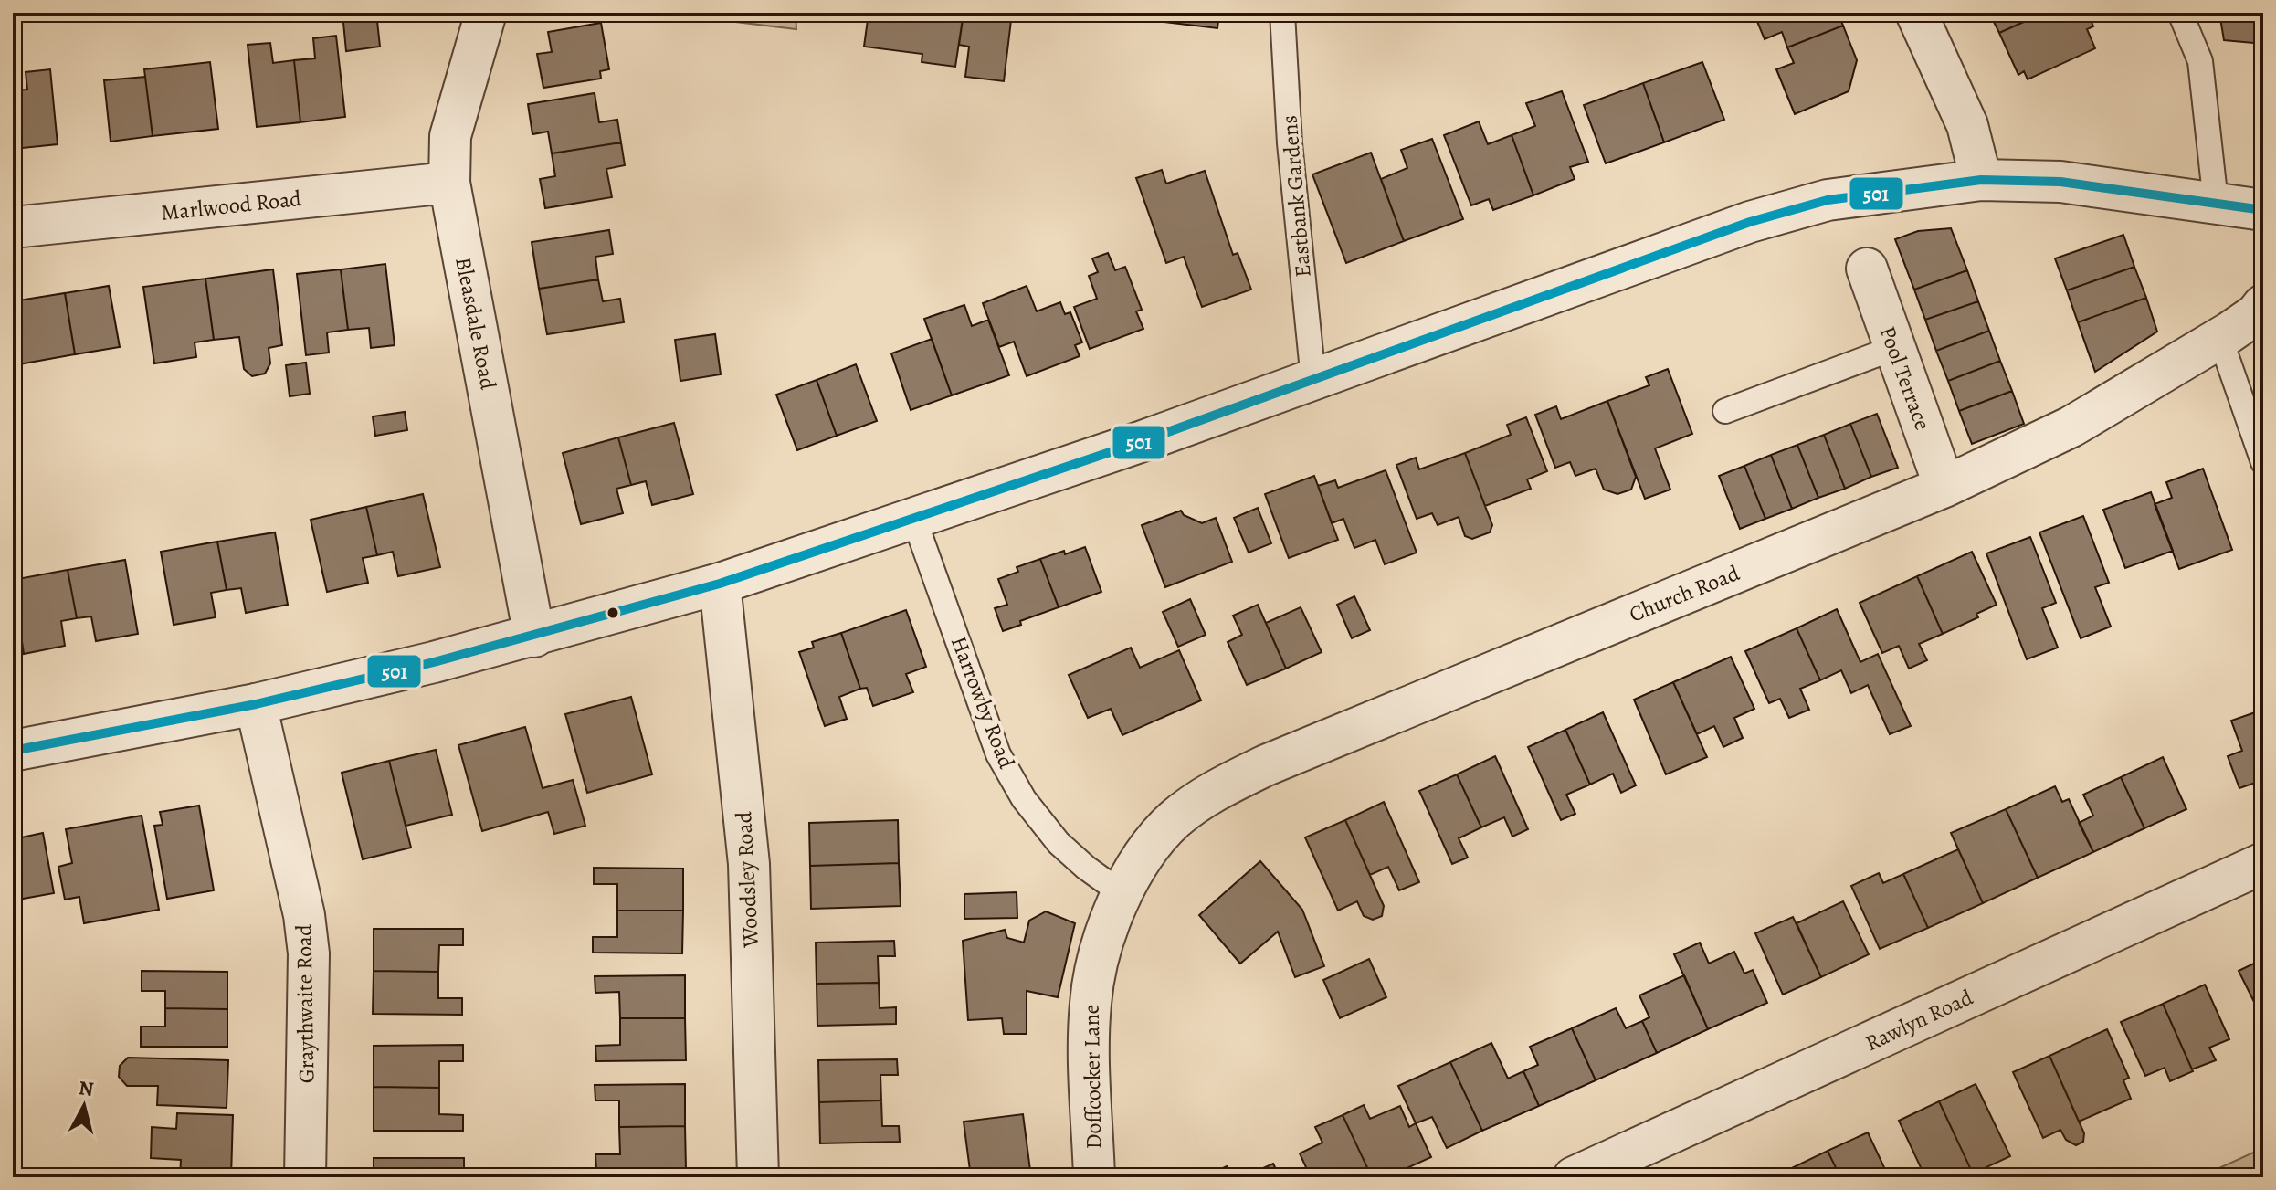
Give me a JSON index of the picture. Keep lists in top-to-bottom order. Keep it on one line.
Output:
{"streets":{"street":["Marlwood Road","Bleasdale Road","Pool Terrace","Church Road","Woodsley Road","Graythwaite Road","Rawlyn Road","Doffcocker Lane"],"lane":["Eastbank Gardens","Harrowby Road"]},"crossings":[["Marlwood Road","Bleasdale Road"],["Pool Terrace","Church Road"],["Church Road","Harrowby Road"],["Church Road","Doffcocker Lane"],["Harrowby Road","Doffcocker Lane"]],"lines":["transit line 501"],"north":"top"}
